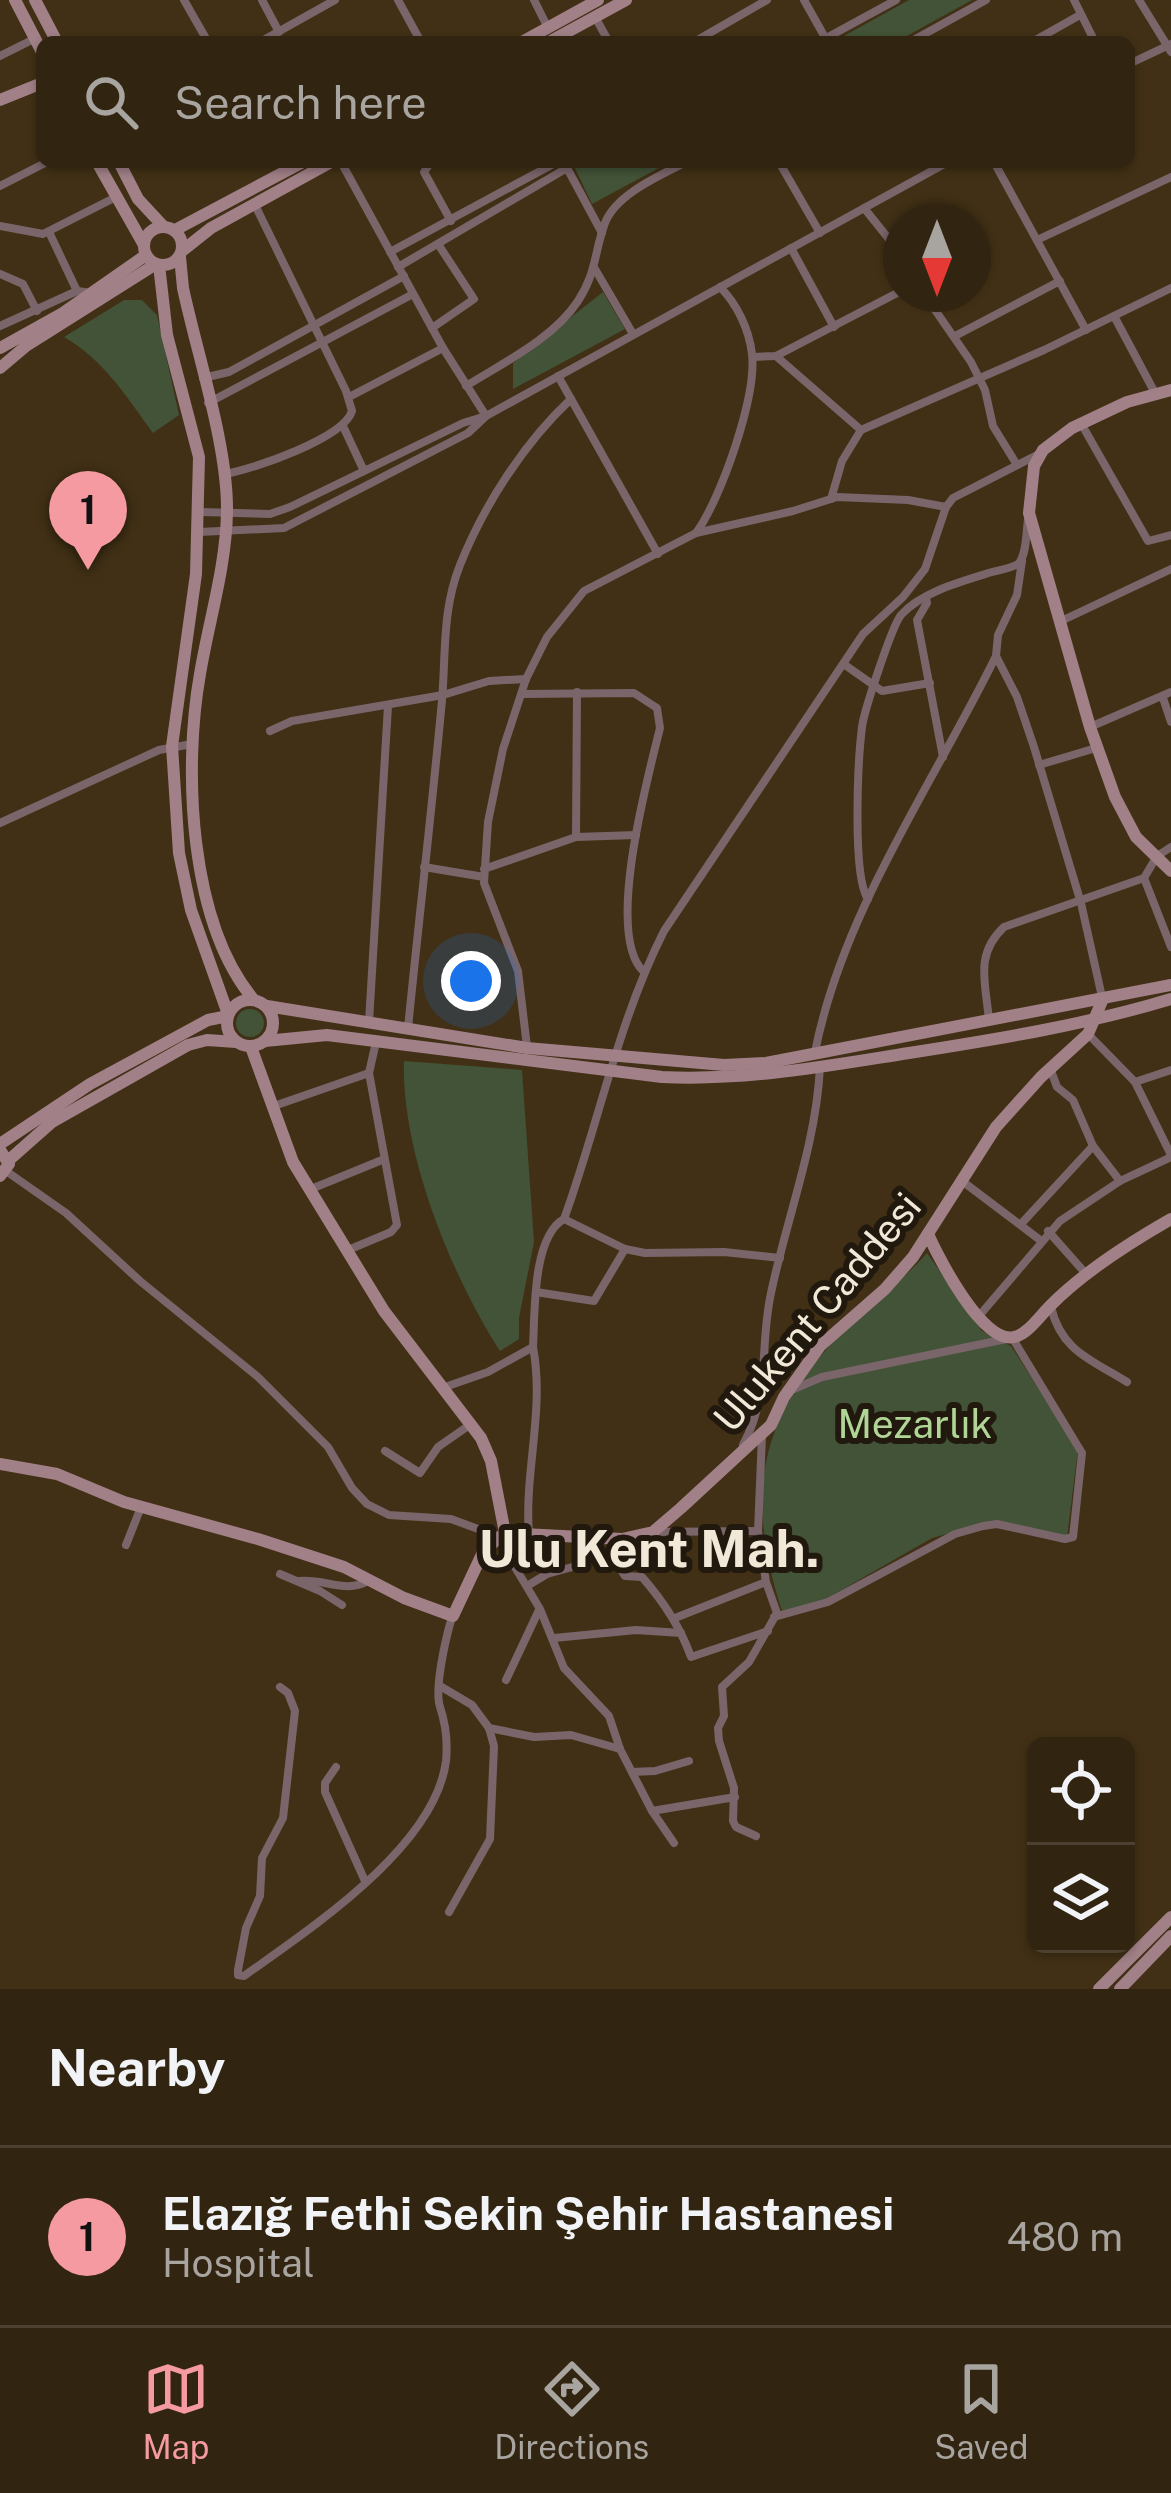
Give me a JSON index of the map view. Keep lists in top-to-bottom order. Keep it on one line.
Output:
{"streets":{"street":["Ulukent Caddesi"]},"districts":["Ulu Kent Mah."],"parks":["Mezarlık"],"north":"bottom","page":{"search":"Search here","pins":"1","heading":"Nearby","list":[{"mark":"1","name":"Elazığ Fethi Sekin Şehir Hastanesi","note":"Hospital","value":"480 m"}],"nav":["Map","Directions","Saved"]}}
